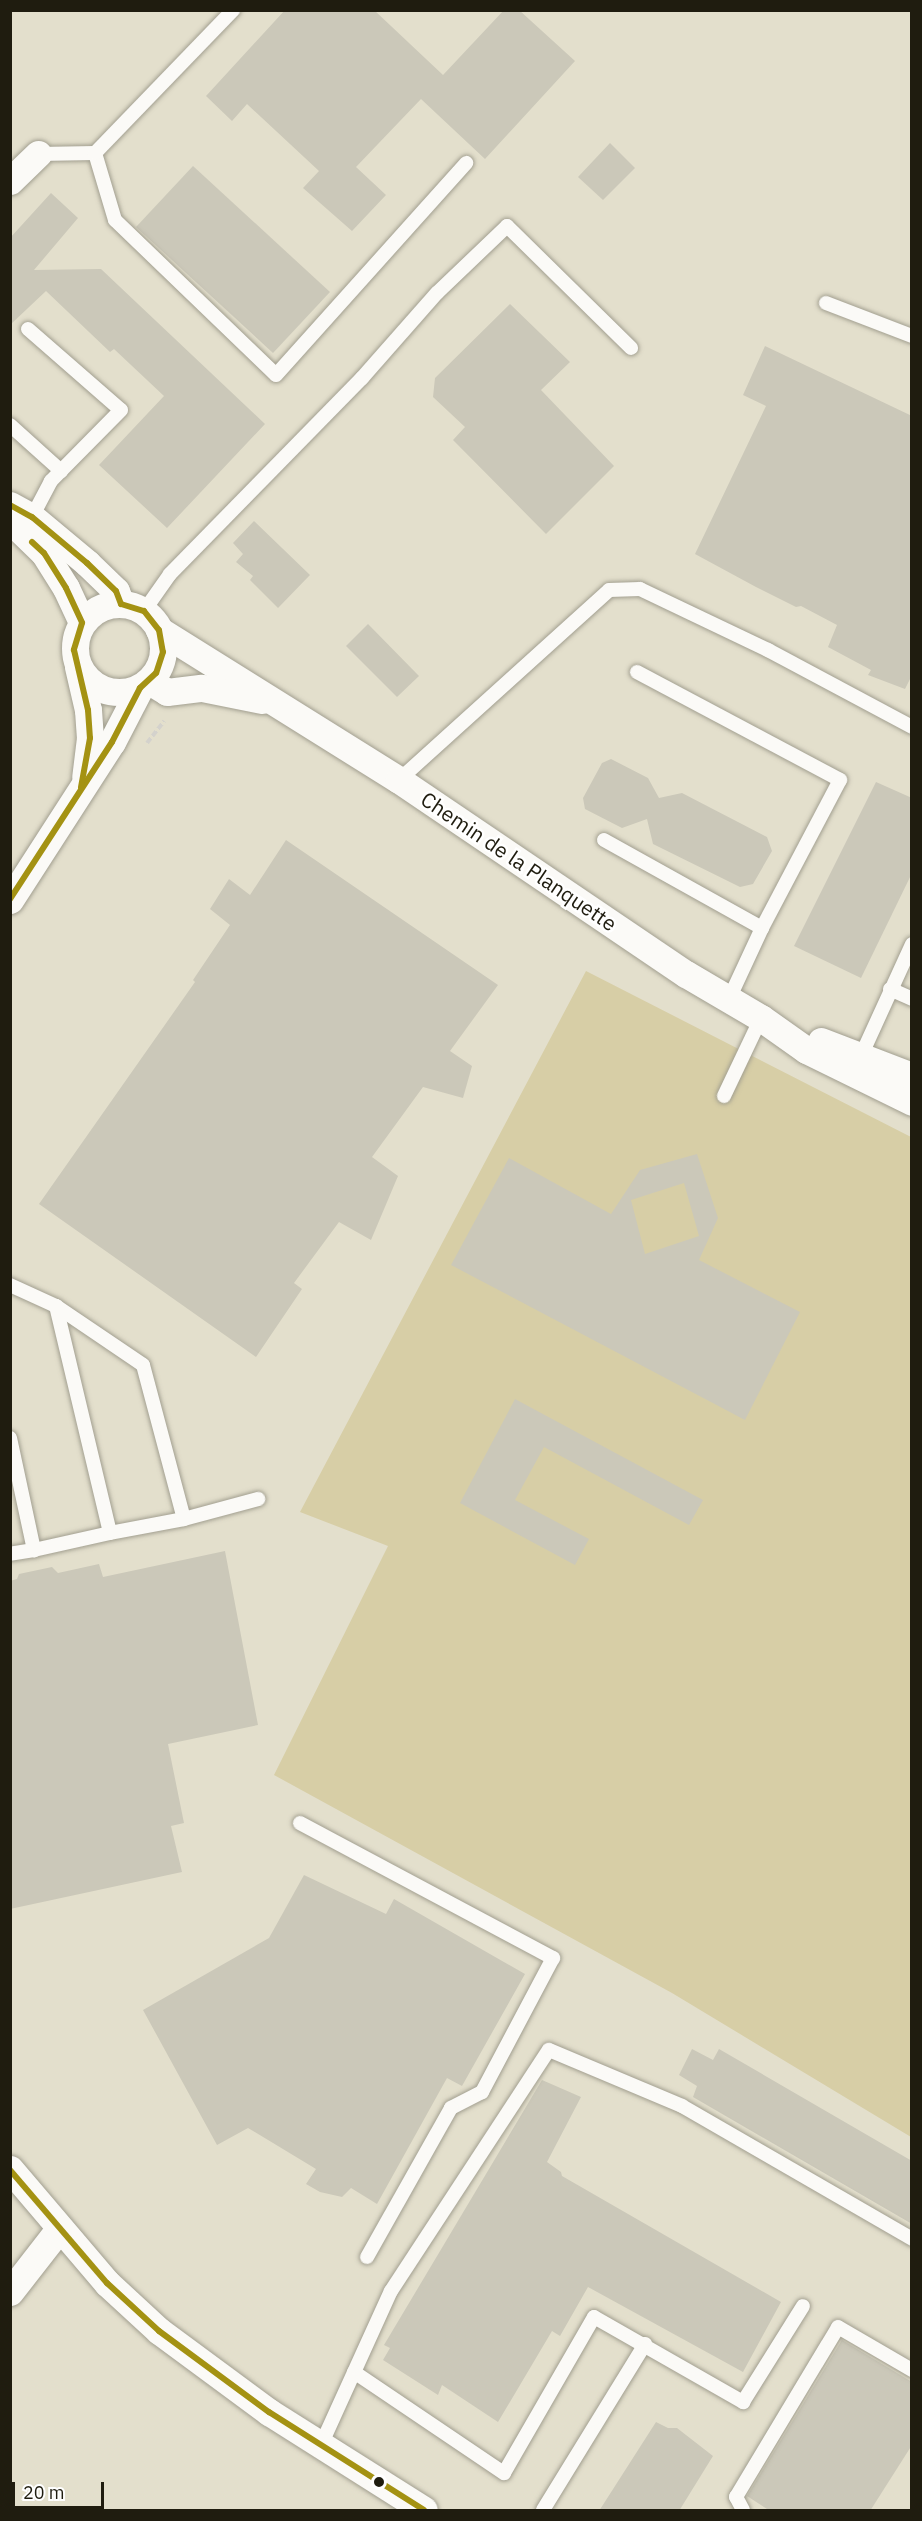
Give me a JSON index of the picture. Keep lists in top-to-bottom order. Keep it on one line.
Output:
{"streets":{"street":["Chemin de la Planquette"]},"scale_bar":"20 m"}
